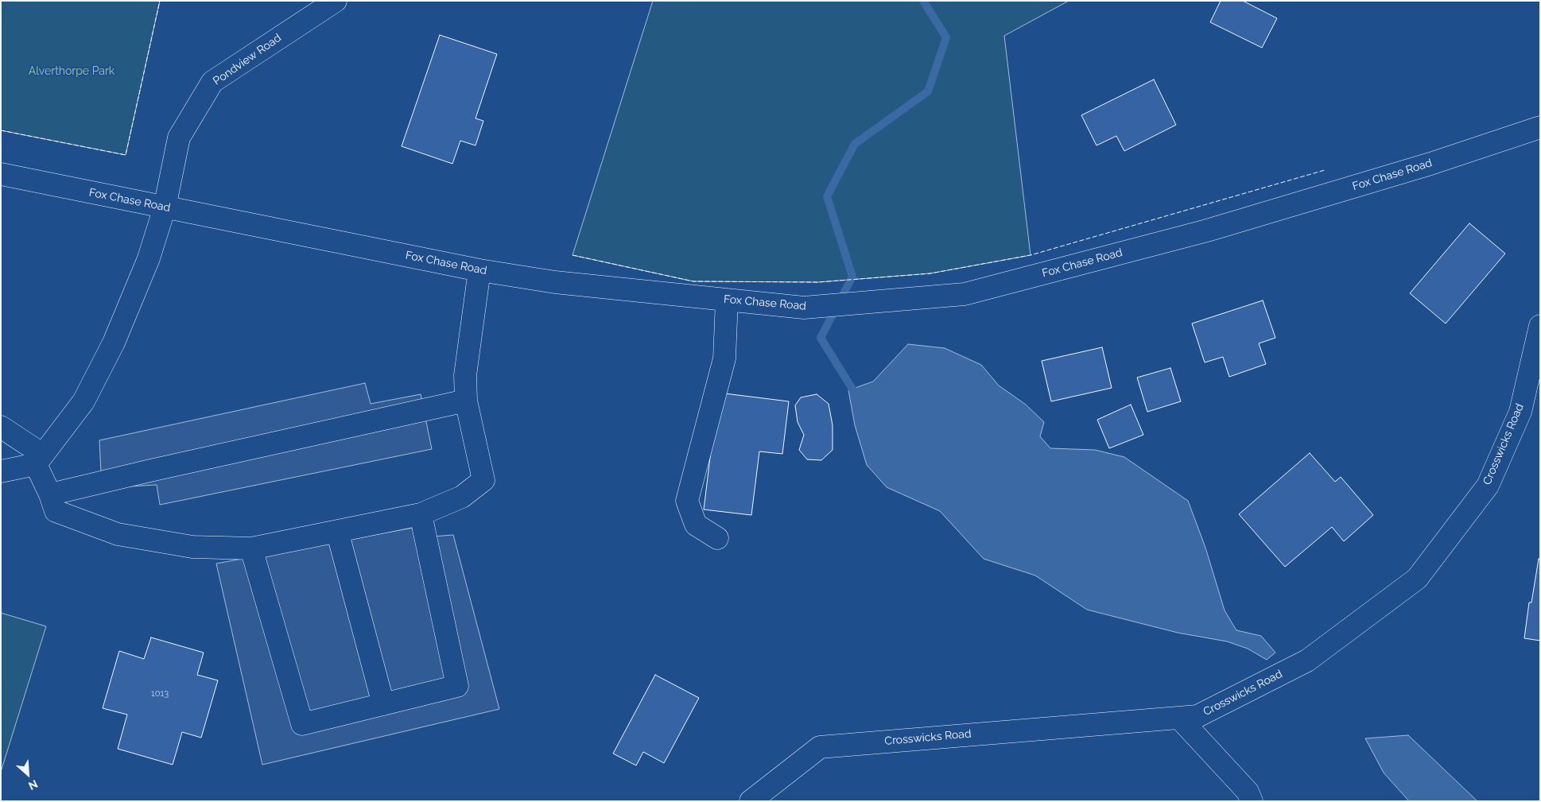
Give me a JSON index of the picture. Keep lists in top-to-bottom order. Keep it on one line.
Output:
{"streets":{"street":["Pondview Road","Fox Chase Road","Crosswicks Road"]},"crossings":[["Pondview Road","Fox Chase Road"]],"parks":["Alverthorpe Park"],"house_numbers":["1013"],"north":"bottom right"}
